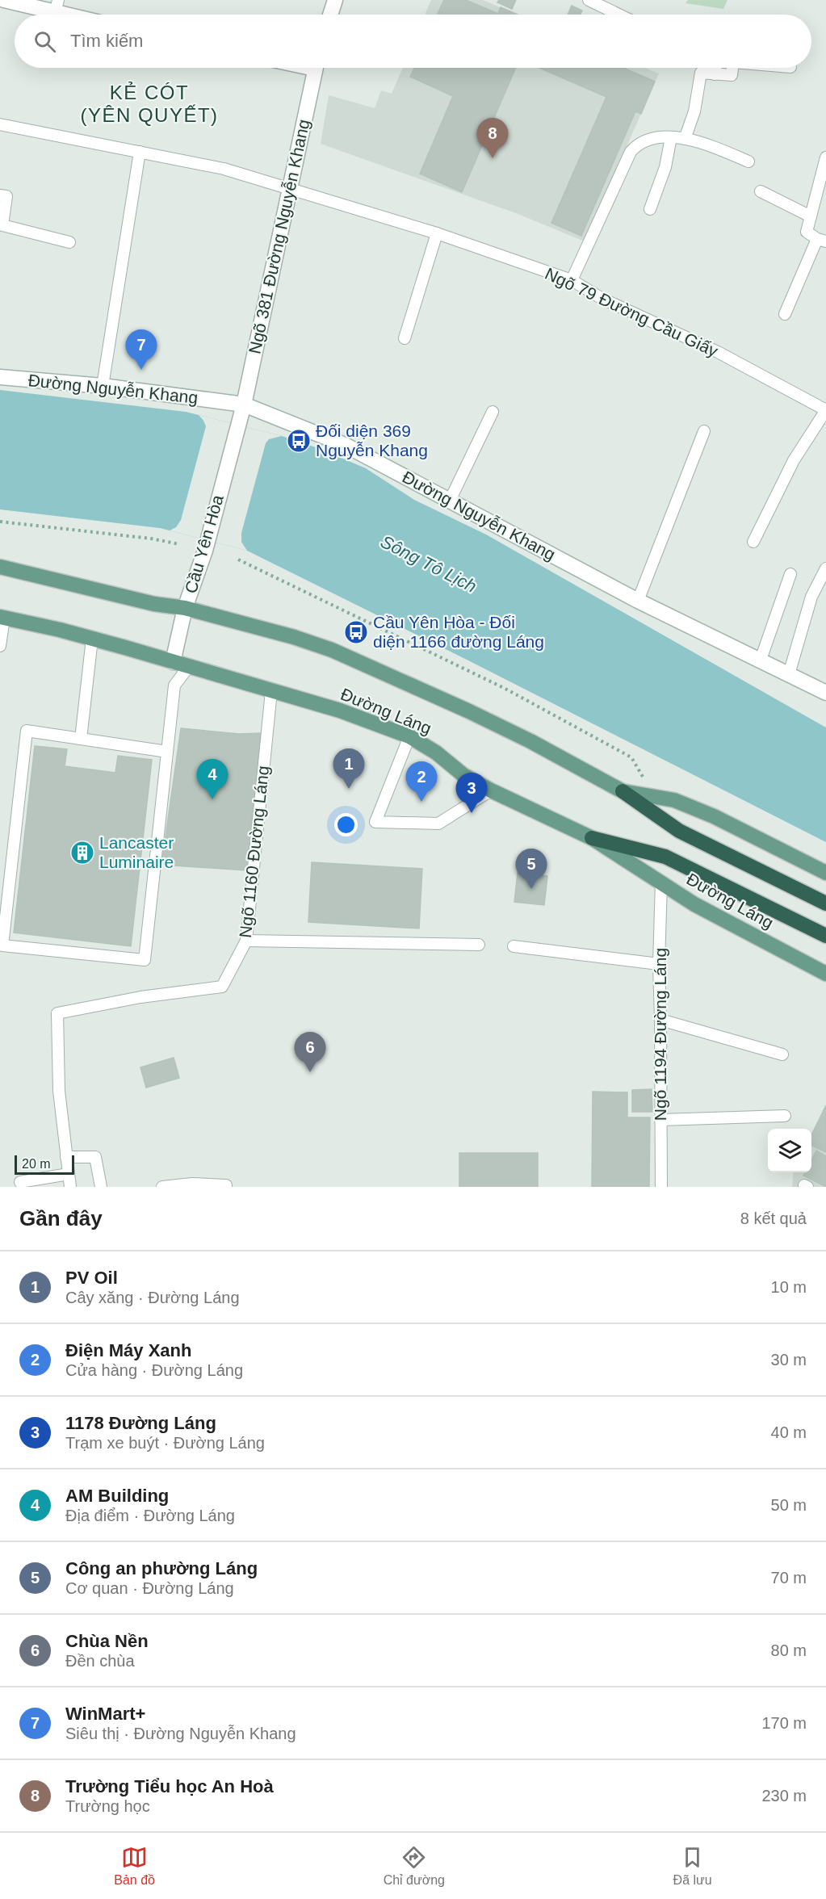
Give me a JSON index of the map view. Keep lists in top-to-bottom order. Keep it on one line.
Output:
{"streets":{"main road":["Ngõ 381 Đường Nguyễn Khang","Đường Nguyễn Khang","Cầu Yên Hòa","Đường Láng"],"lane":["Ngõ 79 Đường Cầu Giấy","Ngõ 1160 Đường Láng","Ngõ 1194 Đường Láng"]},"crossings":[["Ngõ 381 Đường Nguyễn Khang","Ngõ 79 Đường Cầu Giấy"],["Ngõ 381 Đường Nguyễn Khang","Đường Nguyễn Khang"],["Ngõ 381 Đường Nguyễn Khang","Cầu Yên Hòa"],["Cầu Yên Hòa","Đường Láng"],["Đường Láng","Ngõ 1160 Đường Láng"],["Đường Láng","Ngõ 1194 Đường Láng"]],"districts":["KẺ CÓT (YÊN QUYẾT)"],"water":["Sông Tô Lịch"],"places":{"bus stop":["Đối diện 369 Nguyễn Khang","Cầu Yên Hòa - Đối diện 1166 đường Láng"],"building":["Lancaster Luminaire"]},"scale_bar":"20 m","page":{"search":"Tìm kiếm","pins":["8","7","1","4","2","3","5","6"],"scale":"20 m","heading":["Gần đây","8 kết quả"],"list":[{"mark":"1","name":"PV Oil","note":"Cây xăng · Đường Láng","value":"10 m"},{"mark":"2","name":"Điện Máy Xanh","note":"Cửa hàng · Đường Láng","value":"30 m"},{"mark":"3","name":"1178 Đường Láng","note":"Trạm xe buýt · Đường Láng","value":"40 m"},{"mark":"4","name":"AM Building","note":"Địa điểm · Đường Láng","value":"50 m"},{"mark":"5","name":"Công an phường Láng","note":"Cơ quan · Đường Láng","value":"70 m"},{"mark":"6","name":"Chùa Nền","note":"Đền chùa","value":"80 m"},{"mark":"7","name":"WinMart+","note":"Siêu thị · Đường Nguyễn Khang","value":"170 m"},{"mark":"8","name":"Trường Tiểu học An Hoà","note":"Trường học","value":"230 m"}],"nav":["Bản đồ","Chỉ đường","Đã lưu"]}}
